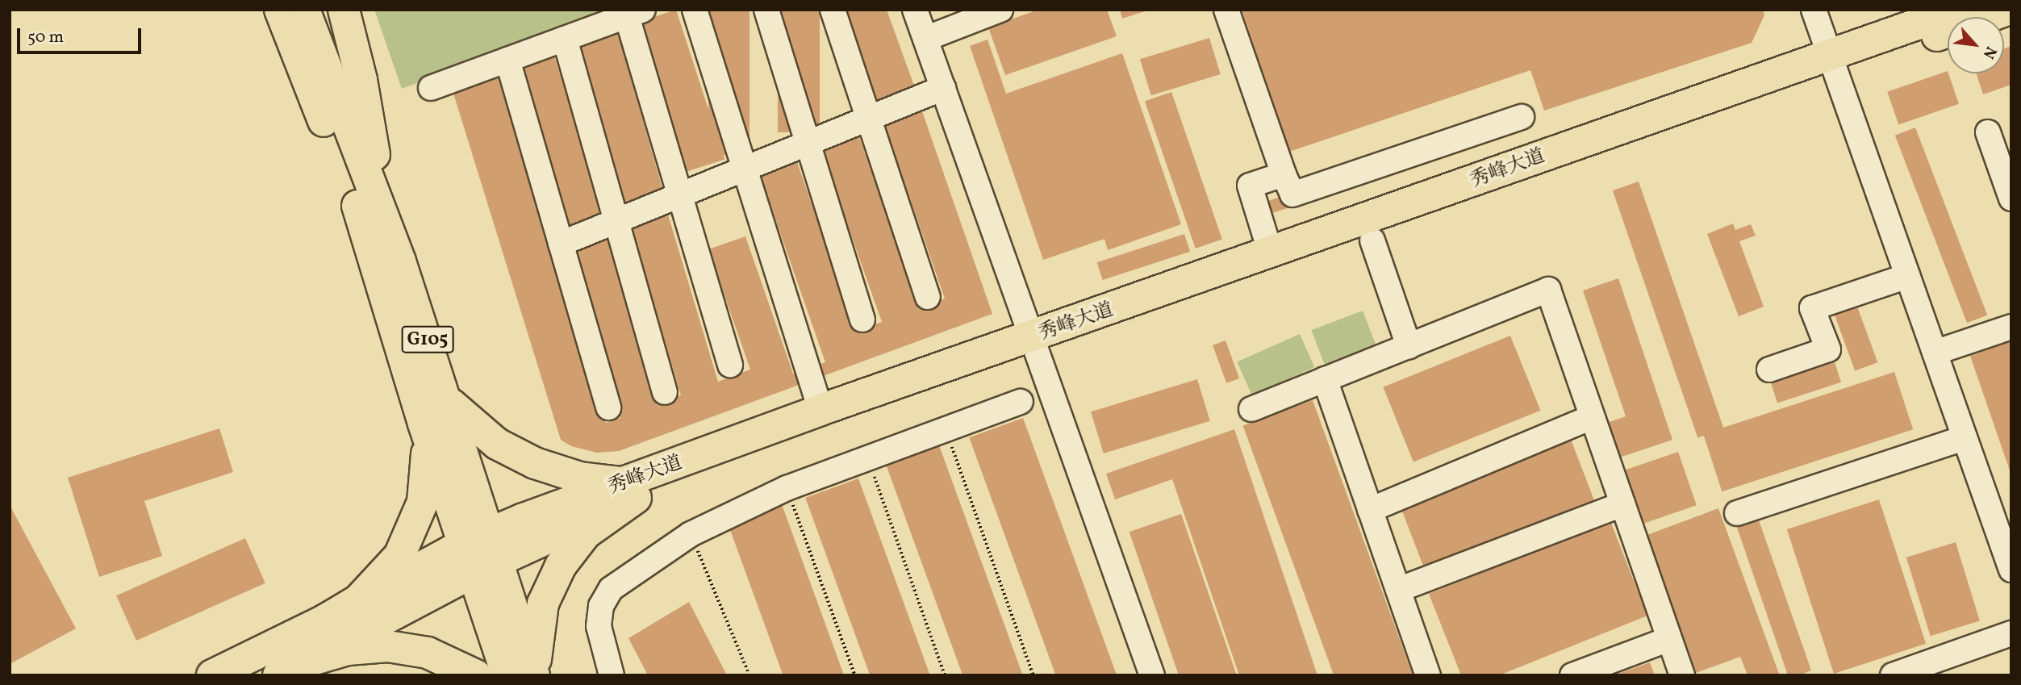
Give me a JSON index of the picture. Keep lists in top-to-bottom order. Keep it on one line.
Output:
{"streets":{"main road":["秀峰大道","G105"]},"crossings":[["秀峰大道","G105"]],"scale_bar":"50 m","north":"bottom right"}
